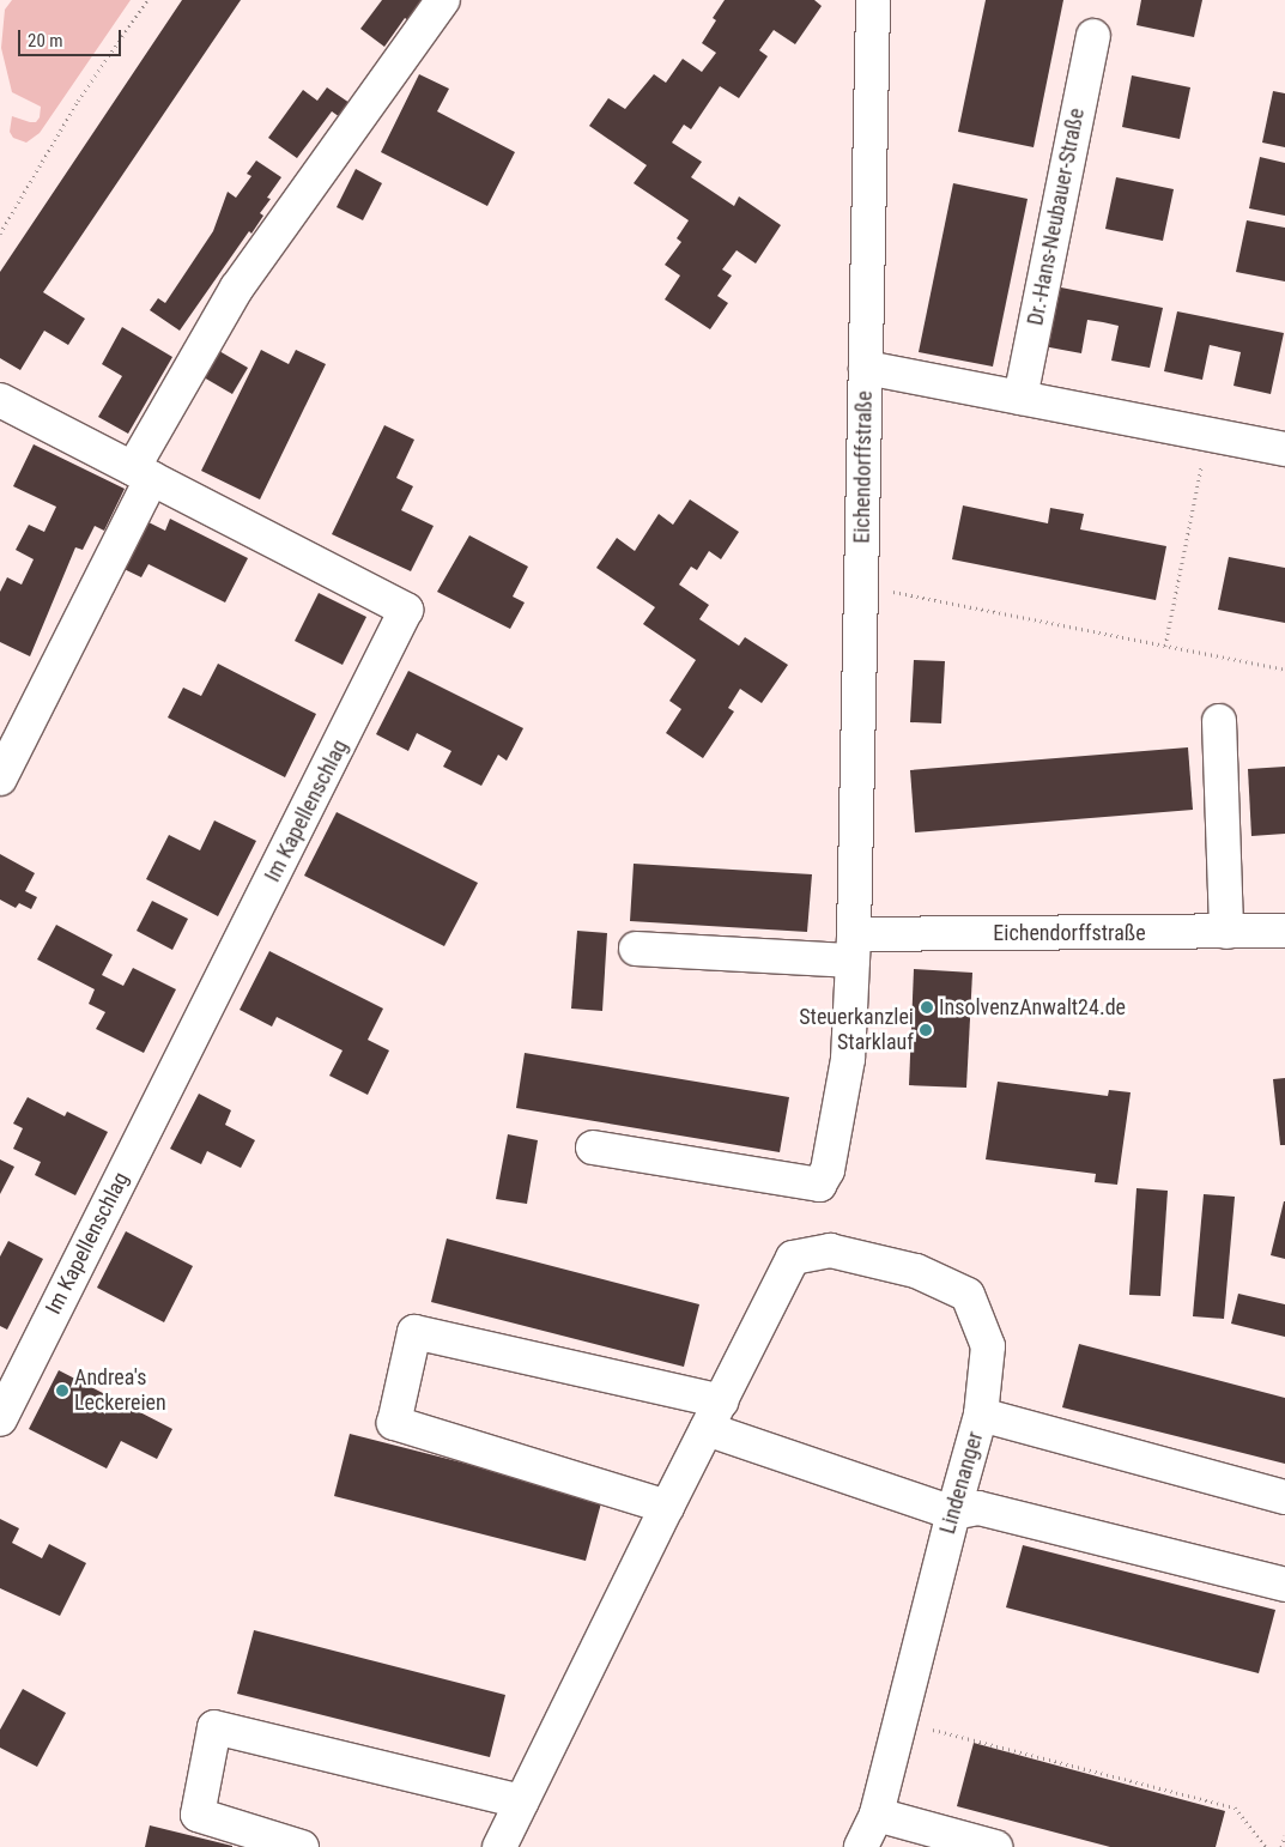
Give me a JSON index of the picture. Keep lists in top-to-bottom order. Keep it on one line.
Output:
{"streets":{"street":["Dr.-Hans-Neubauer-Straße","Eichendorffstraße","Im Kapellenschlag","Lindenanger"]},"places":["InsolvenzAnwalt24.de","Steuerkanzlei Starklauf","Andrea's Leckereien"],"scale_bar":"20 m"}
